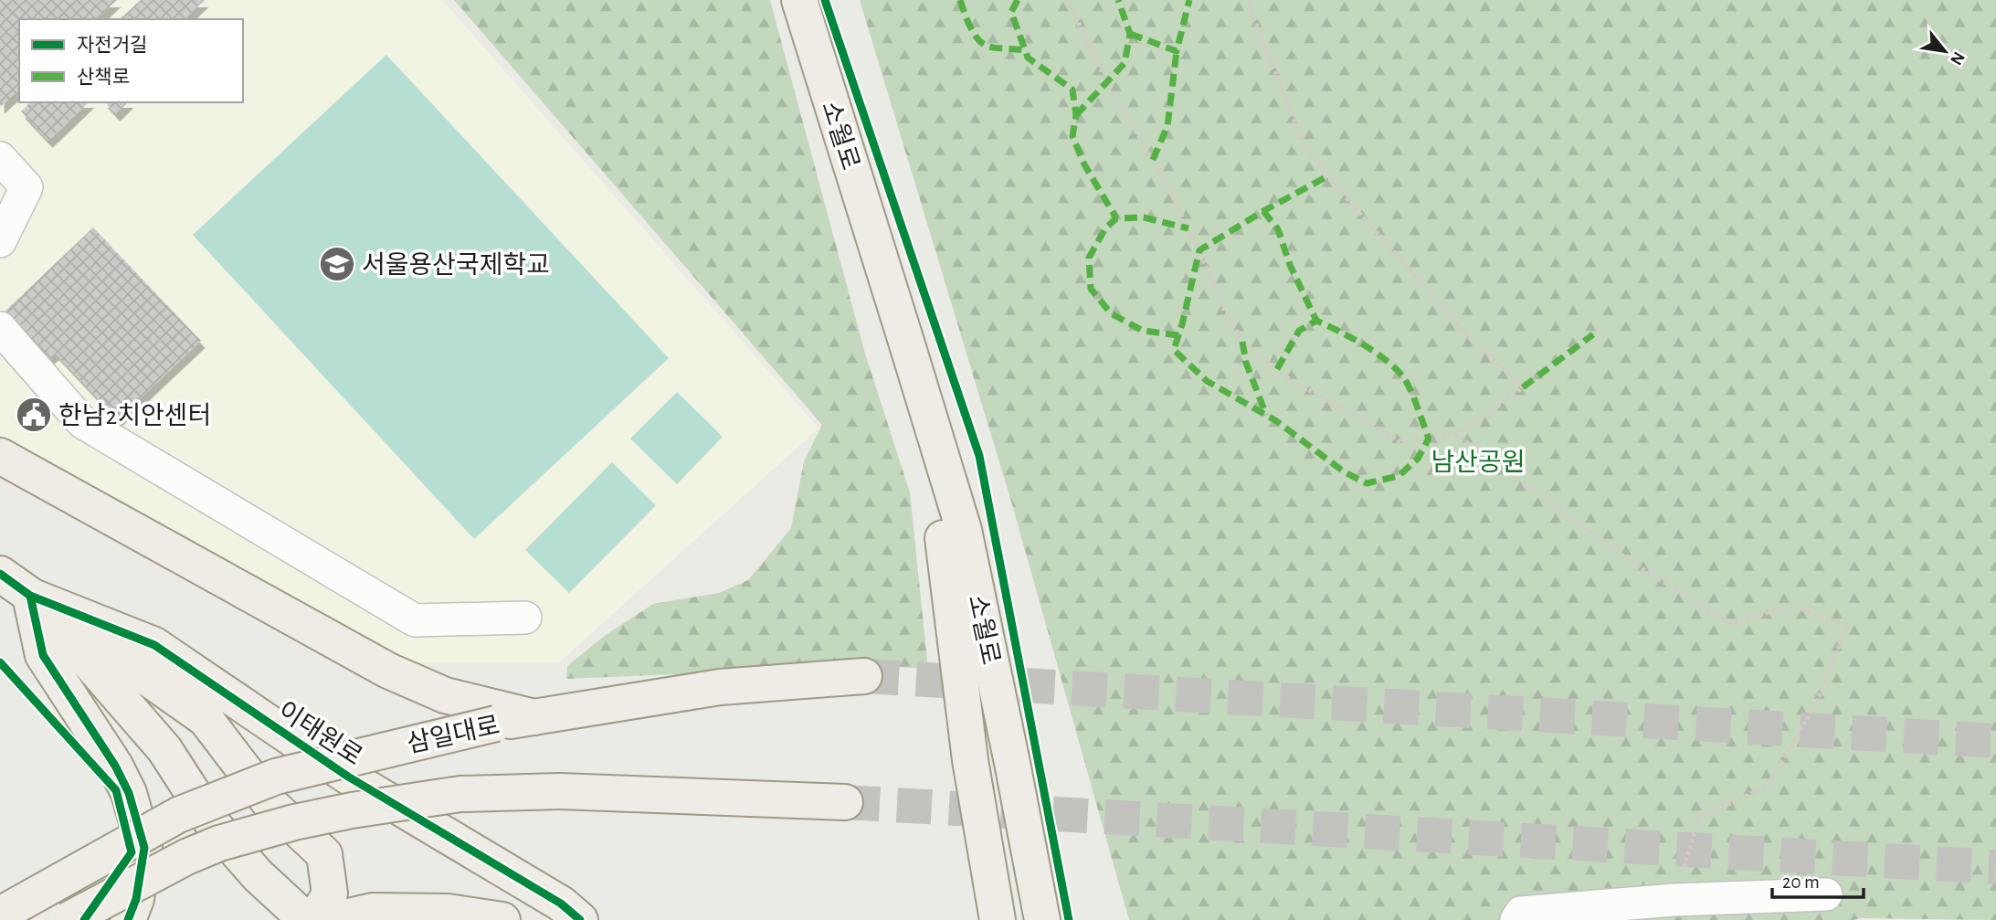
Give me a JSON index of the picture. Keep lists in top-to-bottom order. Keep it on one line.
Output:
{"streets":{"main road":["소월로","이태원로","삼일대로"]},"parks":["남산공원"],"places":{"school or university":["서울용산국제학교"],"public building":["한남2치안센터"]},"legend":["자전거길","산책로"],"scale_bar":"20 m","north":"bottom right"}
